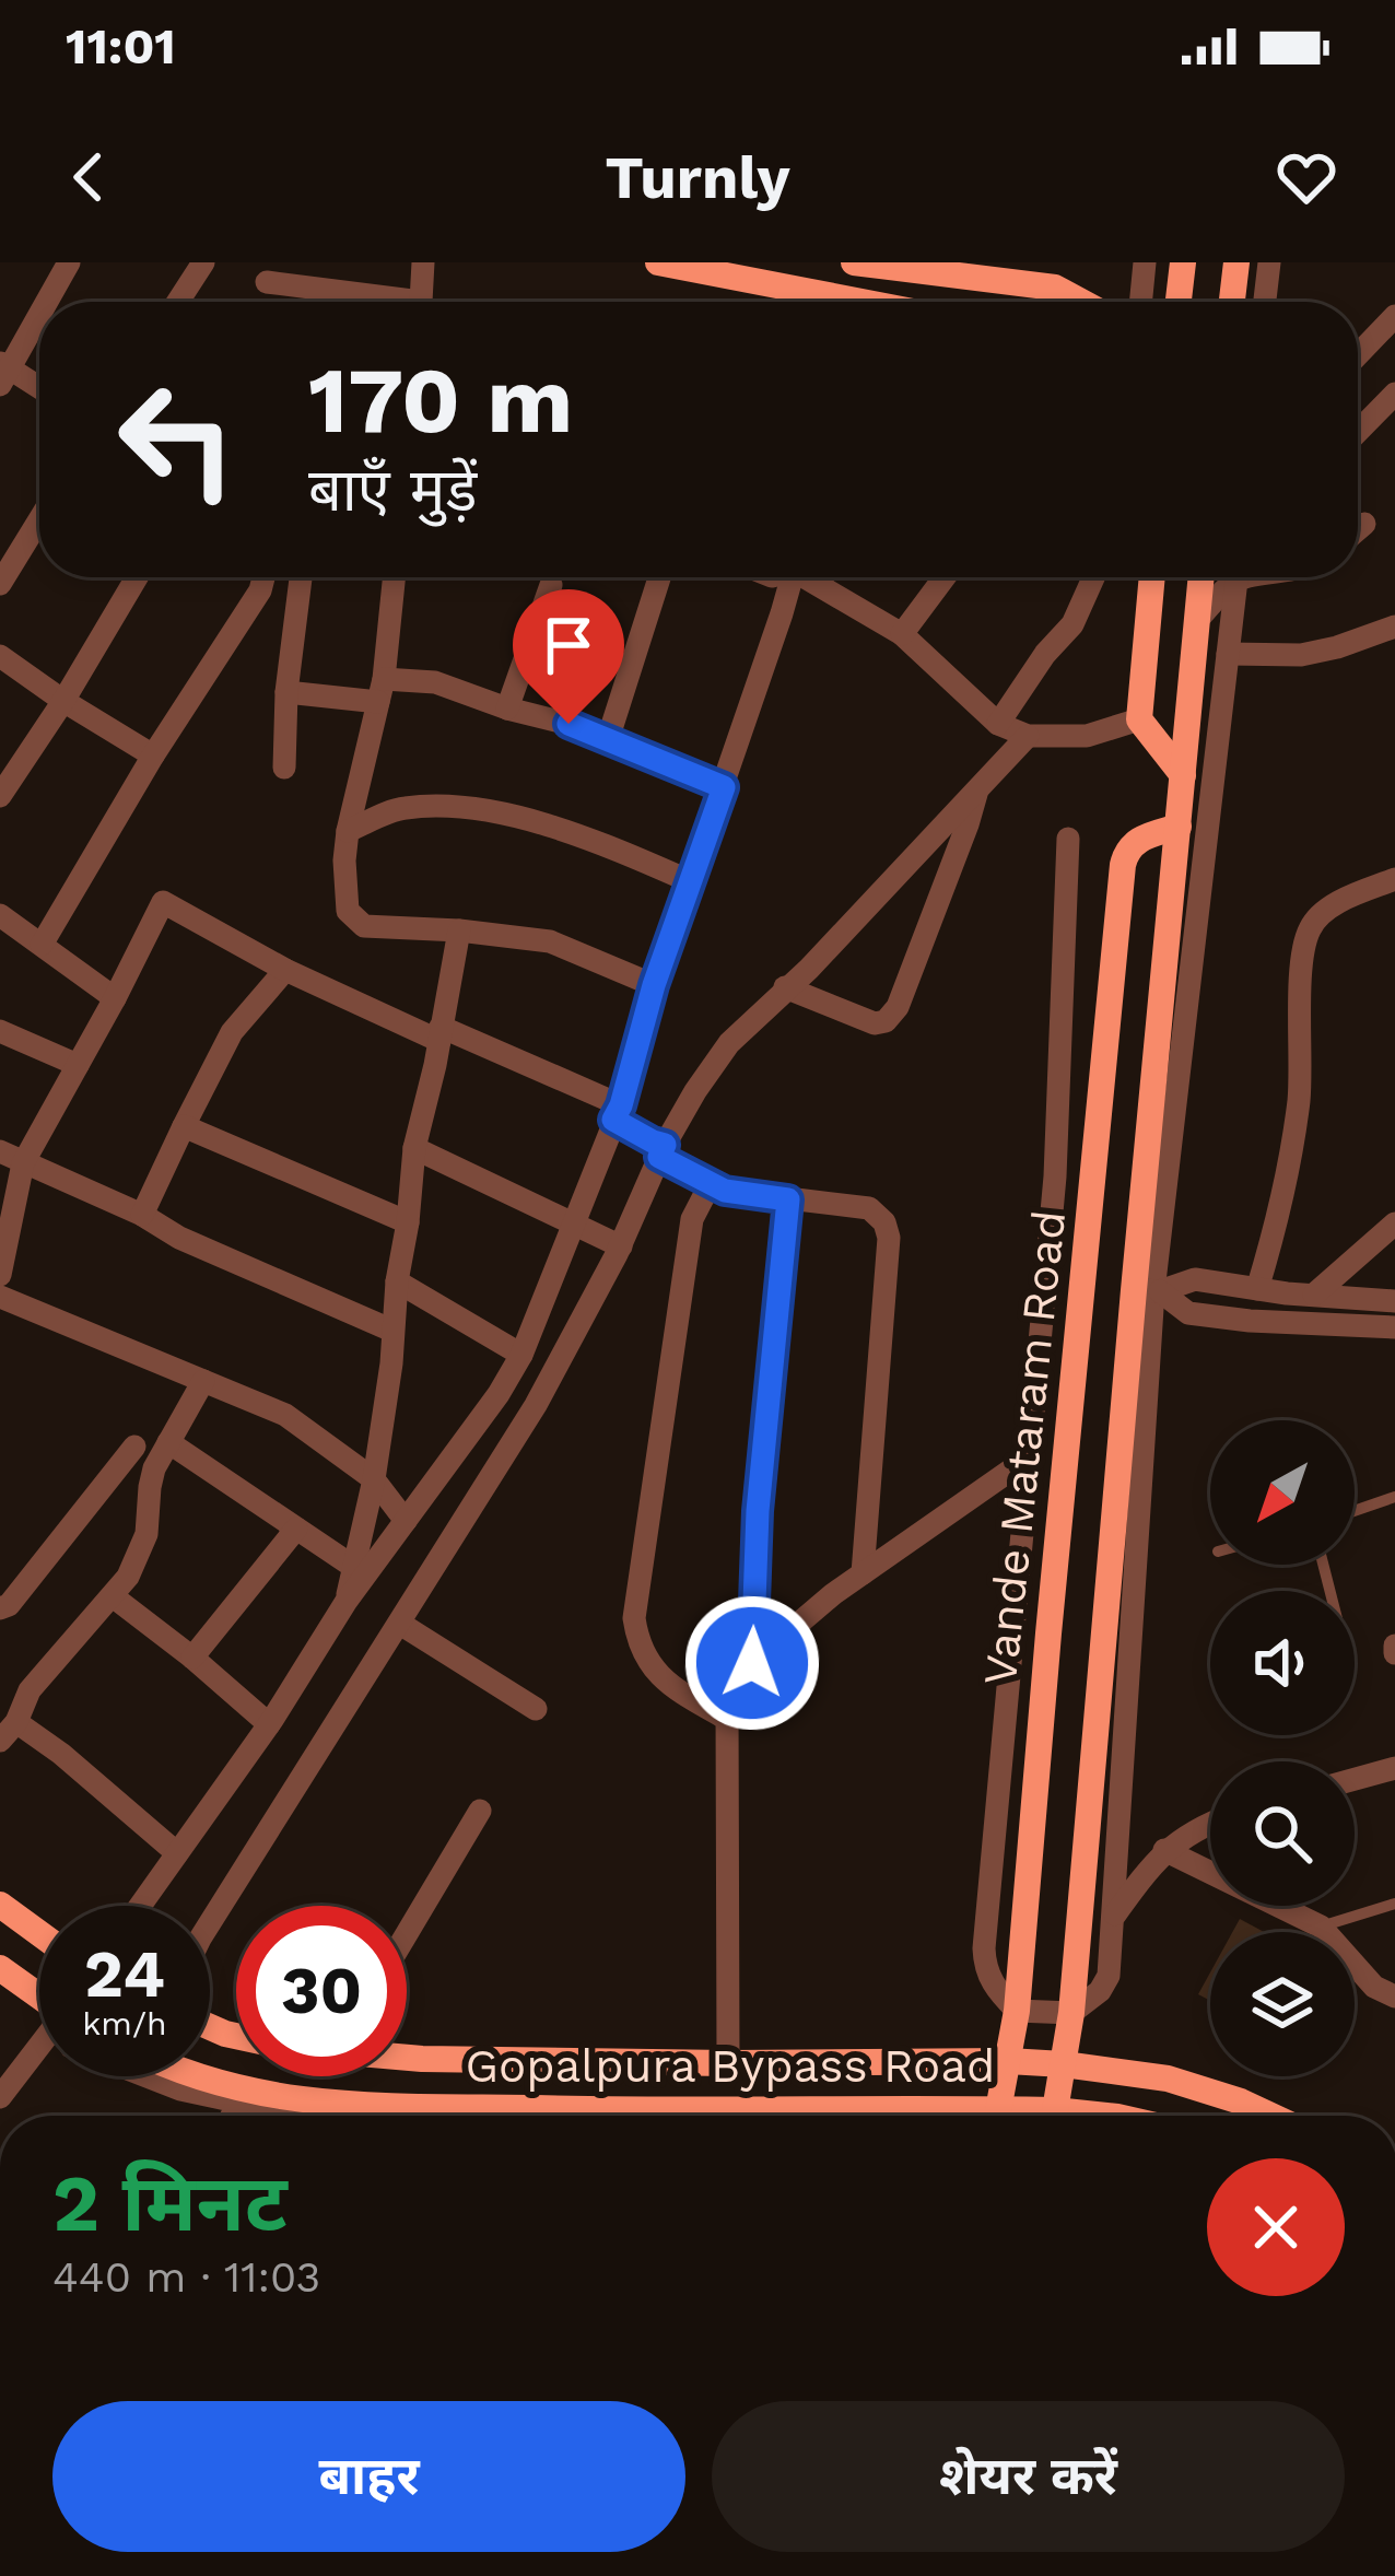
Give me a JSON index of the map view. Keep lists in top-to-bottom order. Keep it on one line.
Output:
{"streets":{"main road":["Vande Mataram Road","Gopalpura Bypass Road"]},"crossings":[["Vande Mataram Road","Gopalpura Bypass Road"]],"north":"bottom left","page":{"status":"11:01","header":"Turnly","turn":["170 m","बाएँ मुड़ें"],"speed":"24 km/h","limit":"30","heading":["2 मिनट","440 m · 11:03"],"buttons":["बाहर","शेयर करें"]}}
